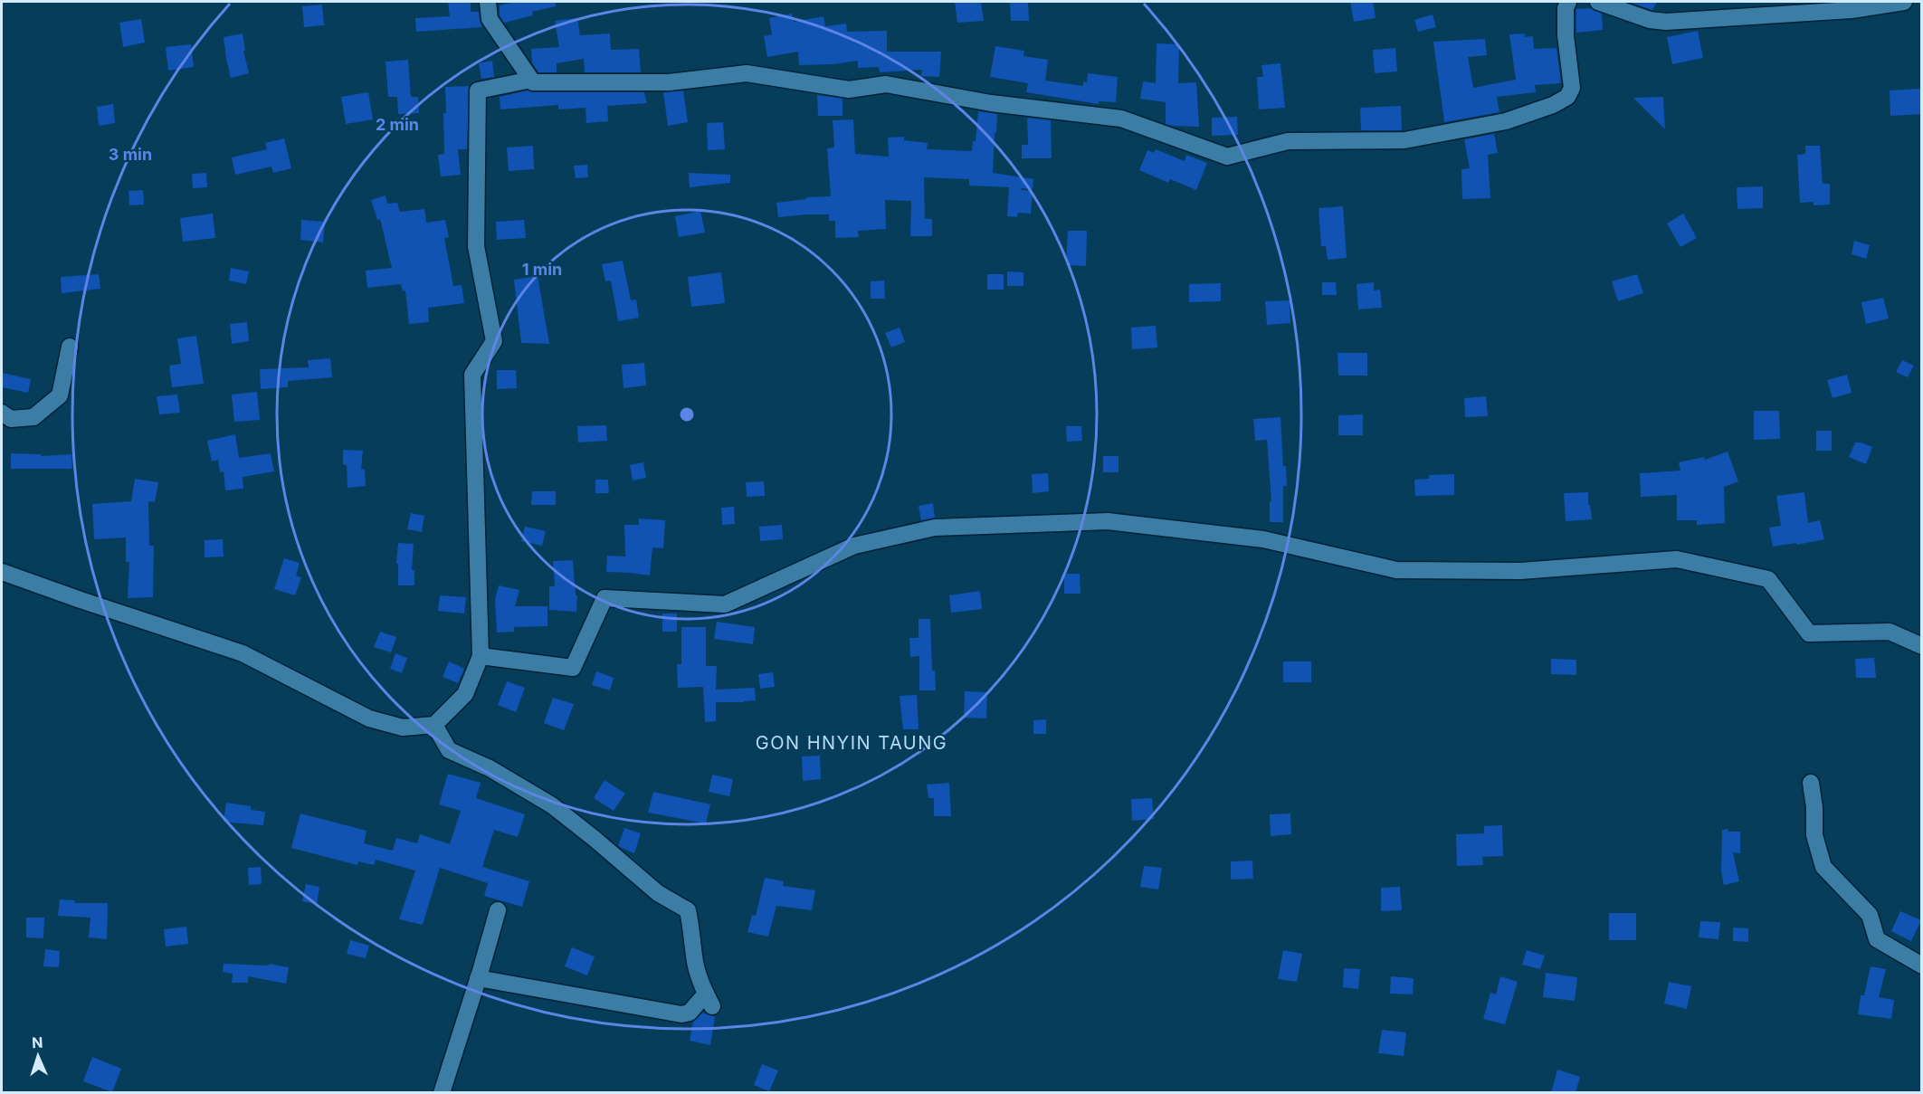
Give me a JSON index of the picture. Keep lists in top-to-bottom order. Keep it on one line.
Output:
{"districts":["GON HNYIN TAUNG"],"north":"top","rings":["2 min","3 min","1 min"]}
